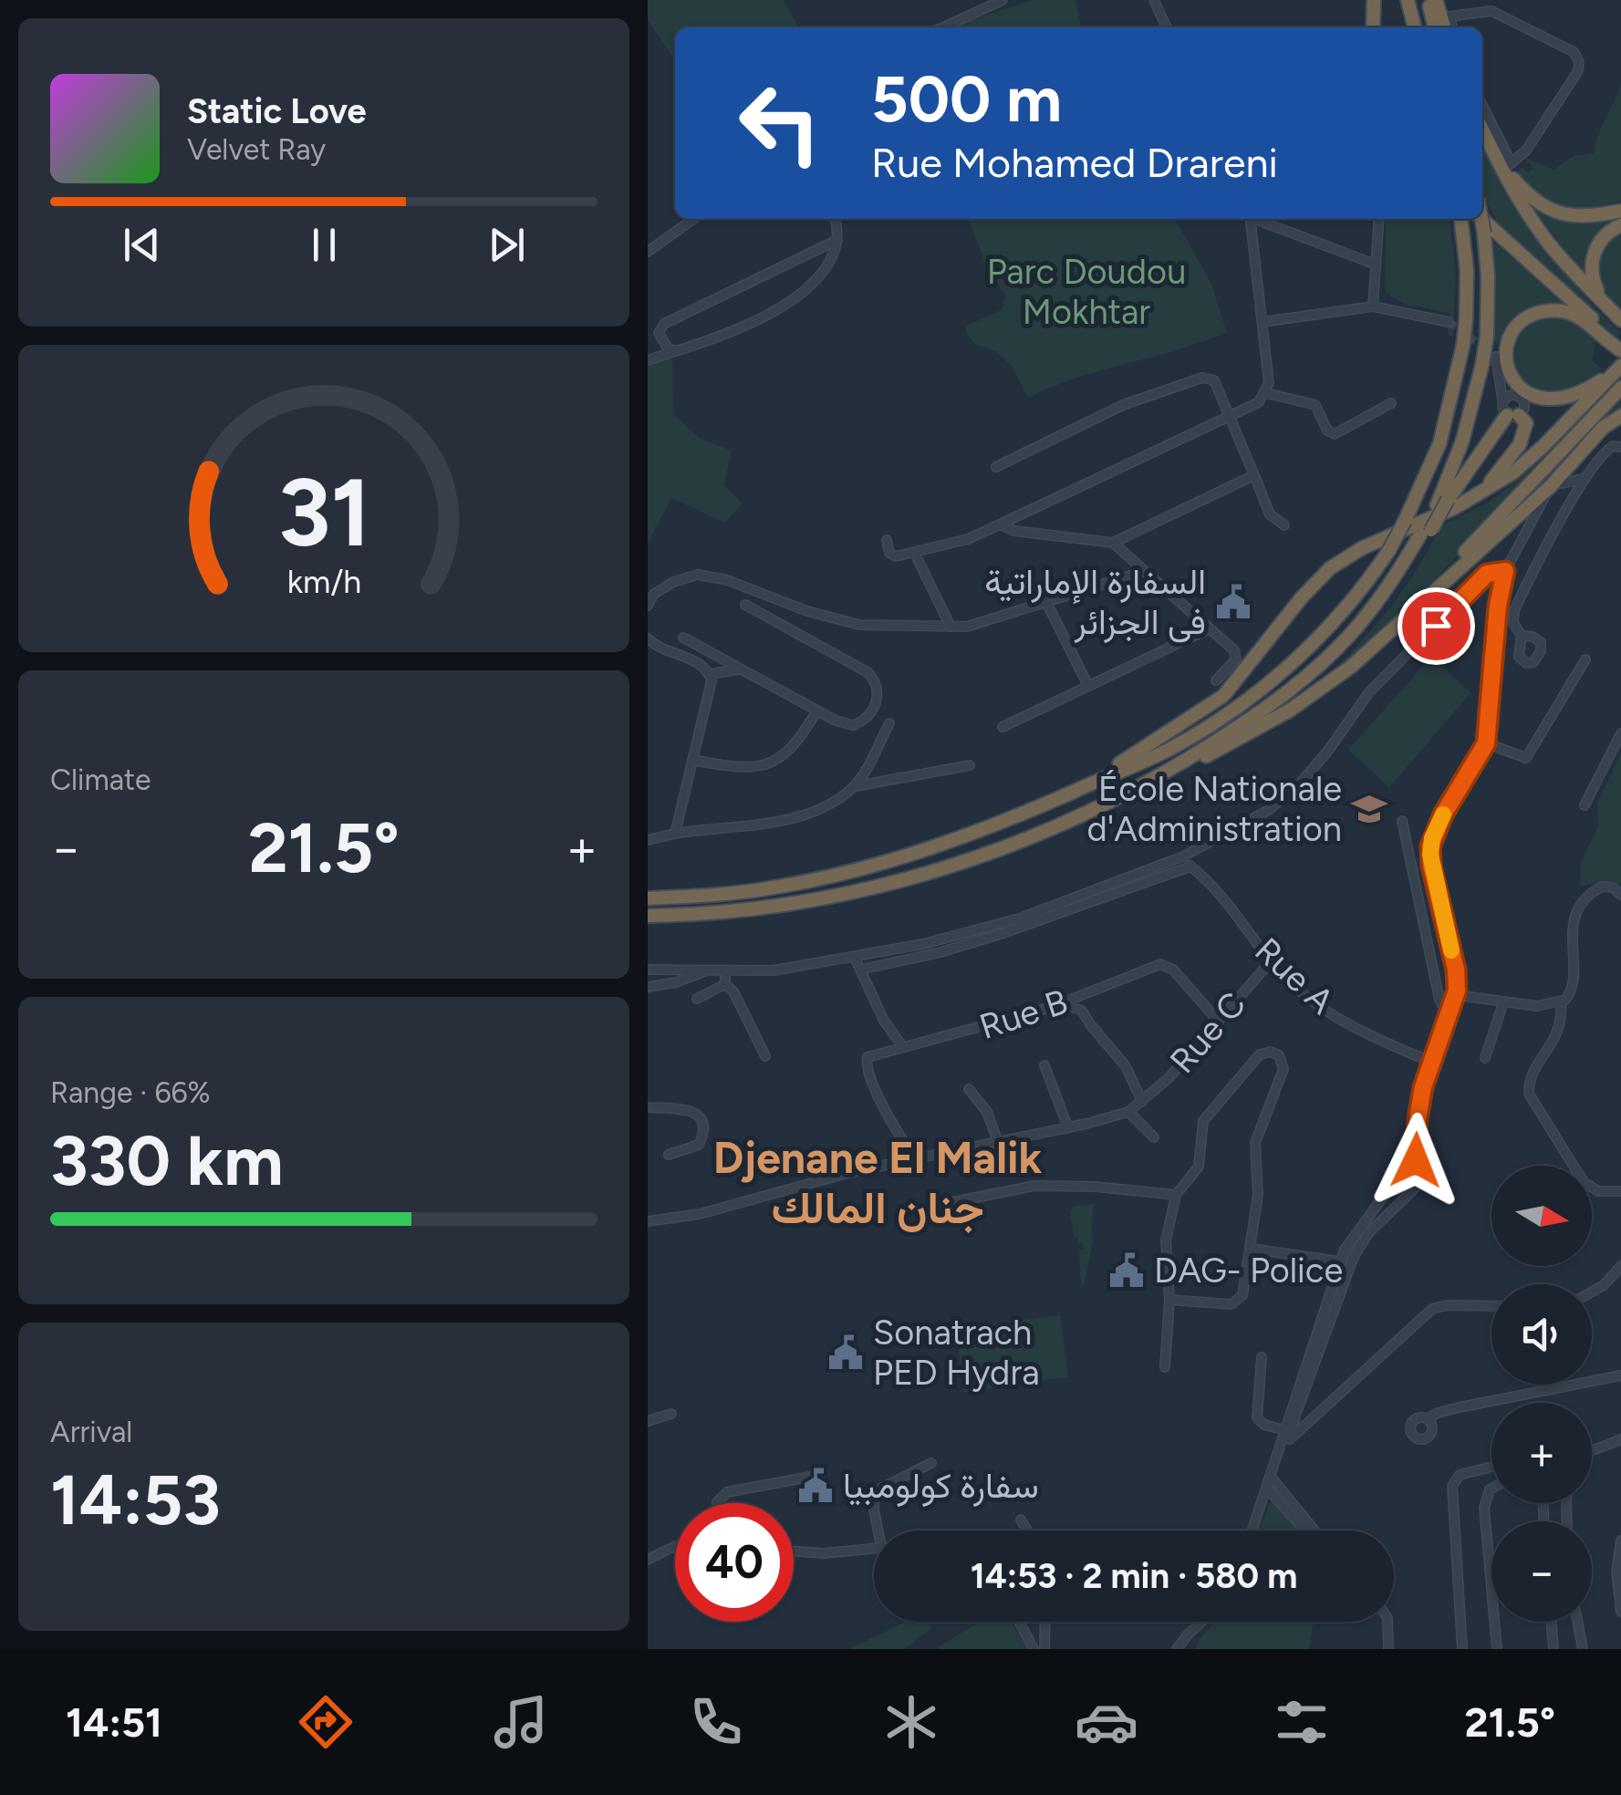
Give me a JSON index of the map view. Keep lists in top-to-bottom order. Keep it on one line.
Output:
{"streets":{"street":["Rue A","Rue B","Rue C"]},"crossings":[["Rue A","Rue C"],["Rue B","Rue C"]],"districts":["Djenane El Malik جنان المالك"],"parks":["Parc Doudou Mokhtar"],"places":{"public building":["السفارة الإماراتية فى الجزائر","DAG- Police","Sonatrach PED Hydra","سفارة كولومبيا"],"school or university":["École Nationale d'Administration"]},"north":"right","page":{"turn":["500 m","Rue Mohamed Drareni"],"song":["Static Love","Velvet Ray"],"tile":["Climate",["Range · 66%","330 km"],["Arrival","14:53"]],"heat":["−","21.5°","+"],"map_buttons":["+","−"],"limit":"40","trip":"14:53 · 2 min · 580 m","tabs":["14:51","21.5°"],"gauge":["31","km/h"]}}
